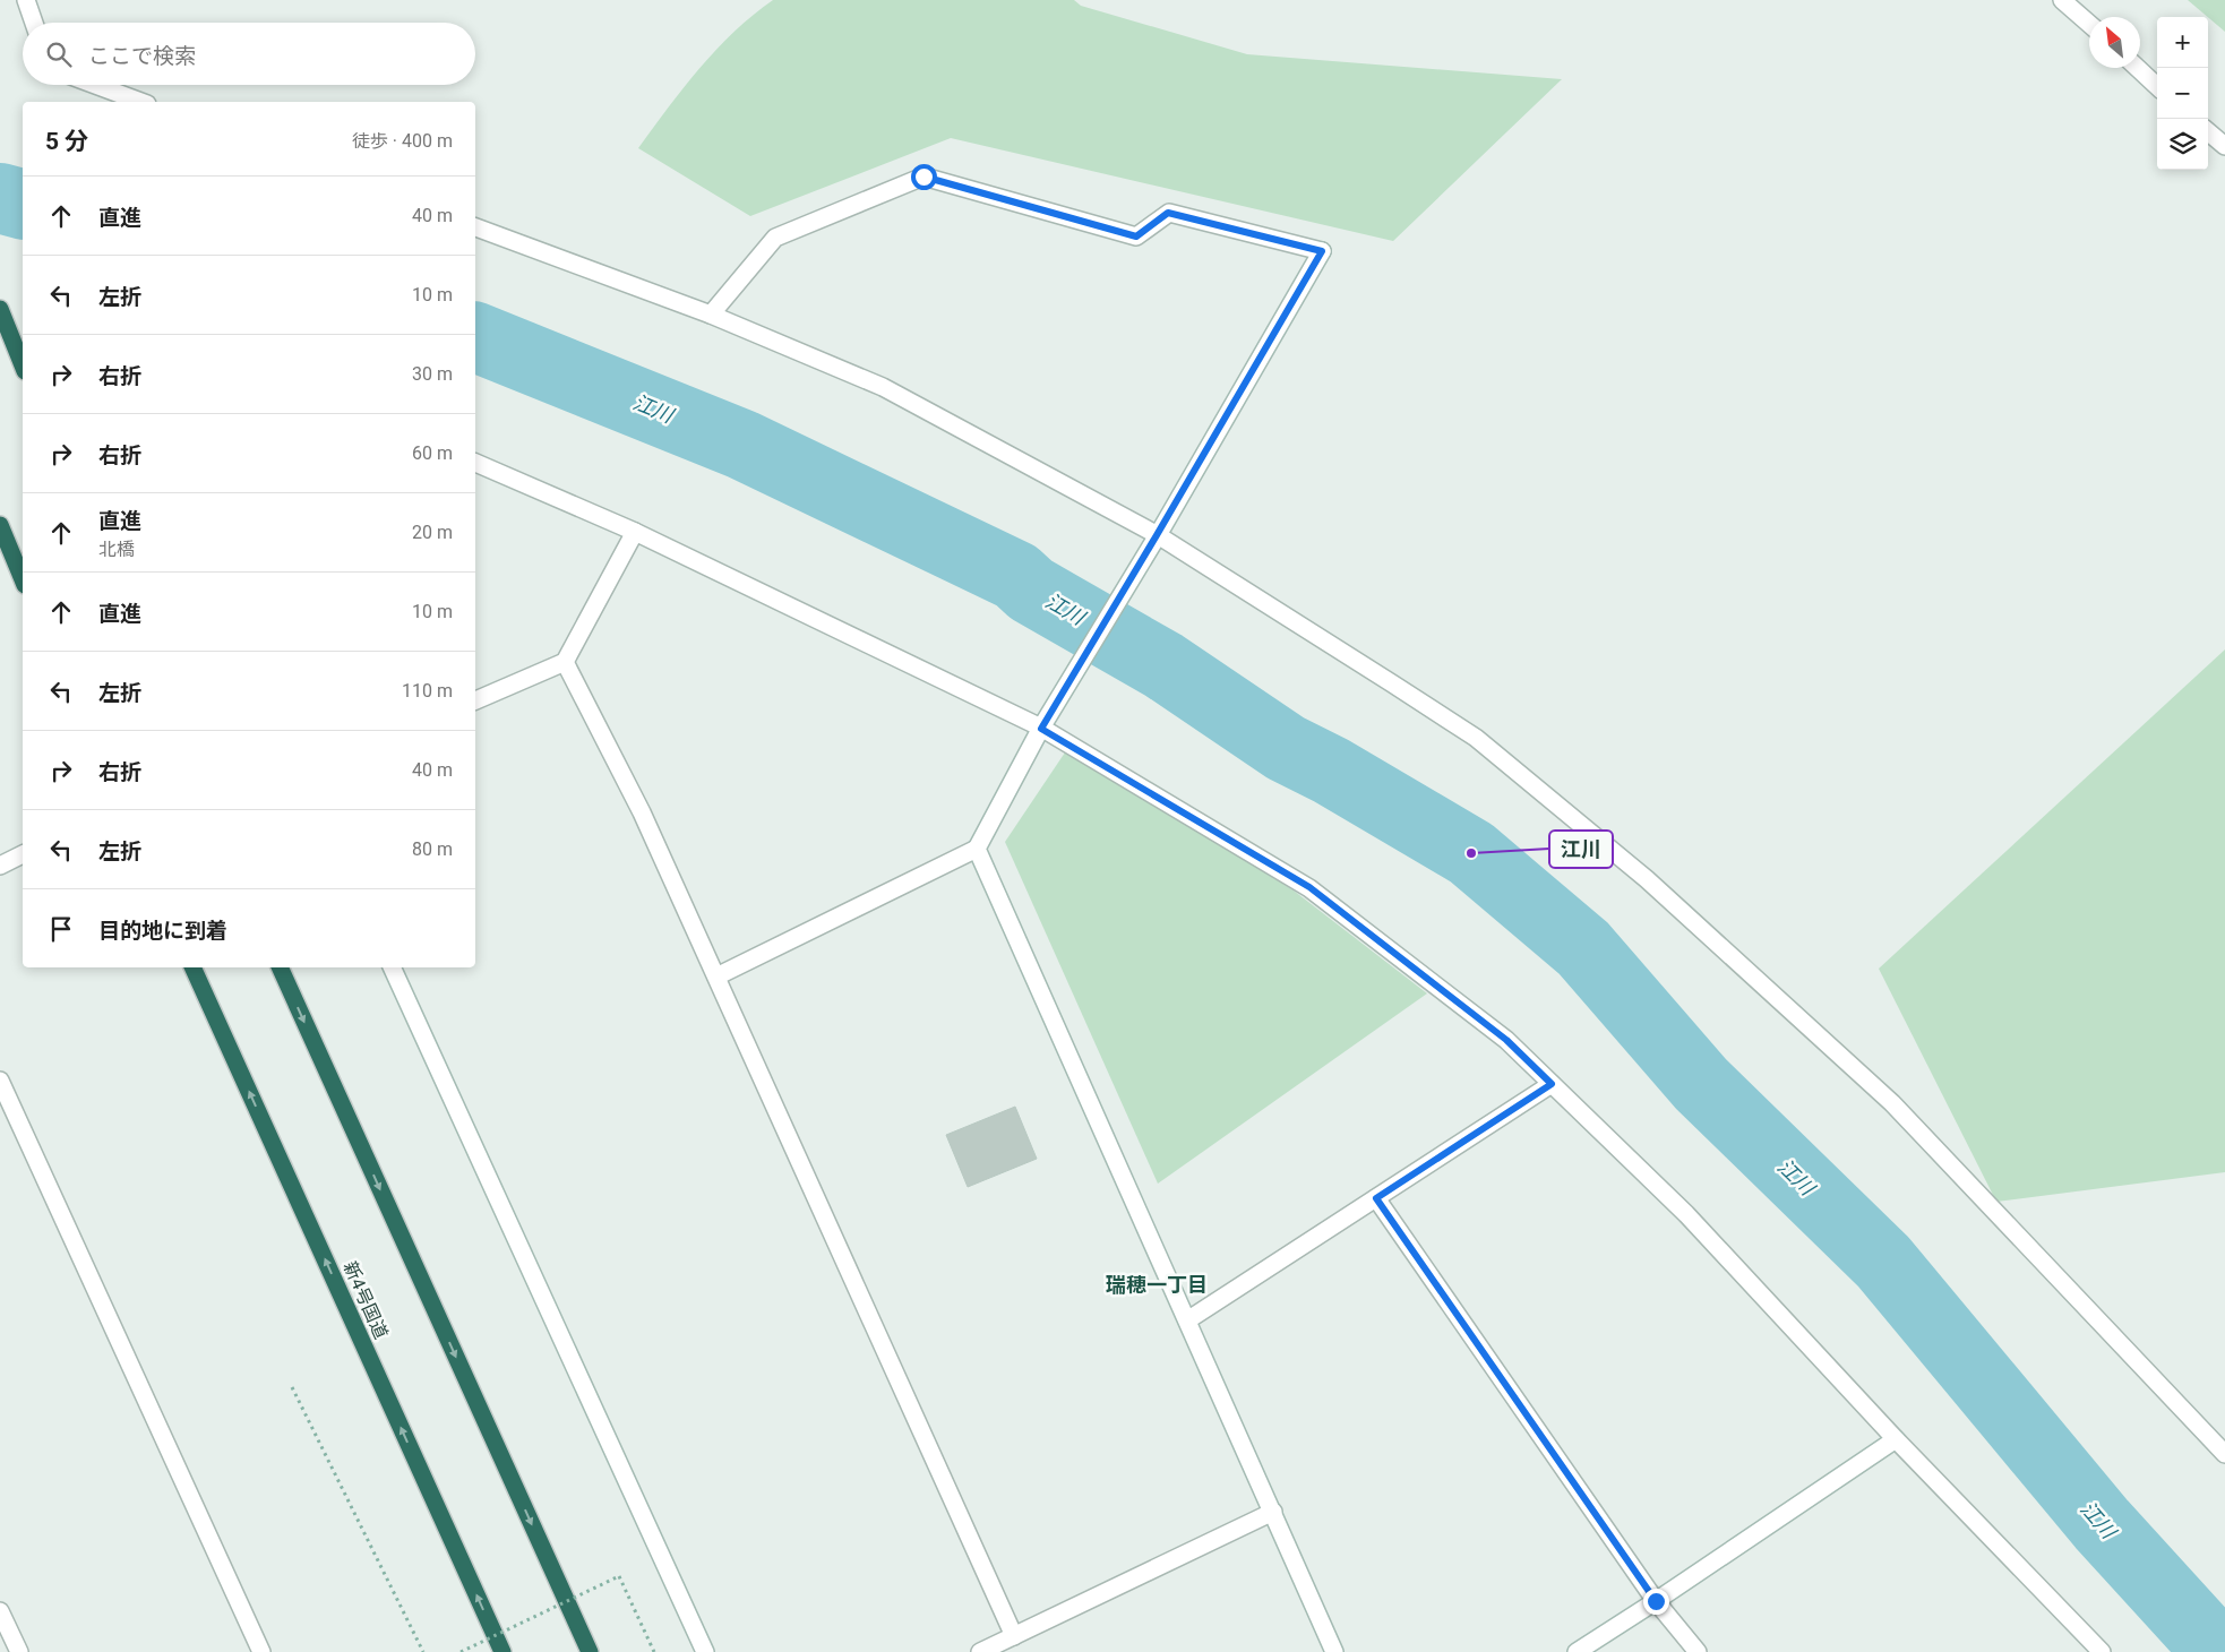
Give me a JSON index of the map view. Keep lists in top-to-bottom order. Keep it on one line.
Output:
{"streets":{"highway":["新4号国道"]},"districts":["瑞穂一丁目"],"water":["江川"],"places":["江川"],"north":"top left","page":{"map_buttons":["+","−"],"search":"ここで検索","heading":["5 分","徒歩 · 400 m"],"list":[["直進","40 m"],["左折","10 m"],["右折","30 m"],["右折","60 m"],["直進","北橋","20 m"],["直進","10 m"],["左折","110 m"],["右折","40 m"],["左折","80 m"],"目的地に到着"]}}
